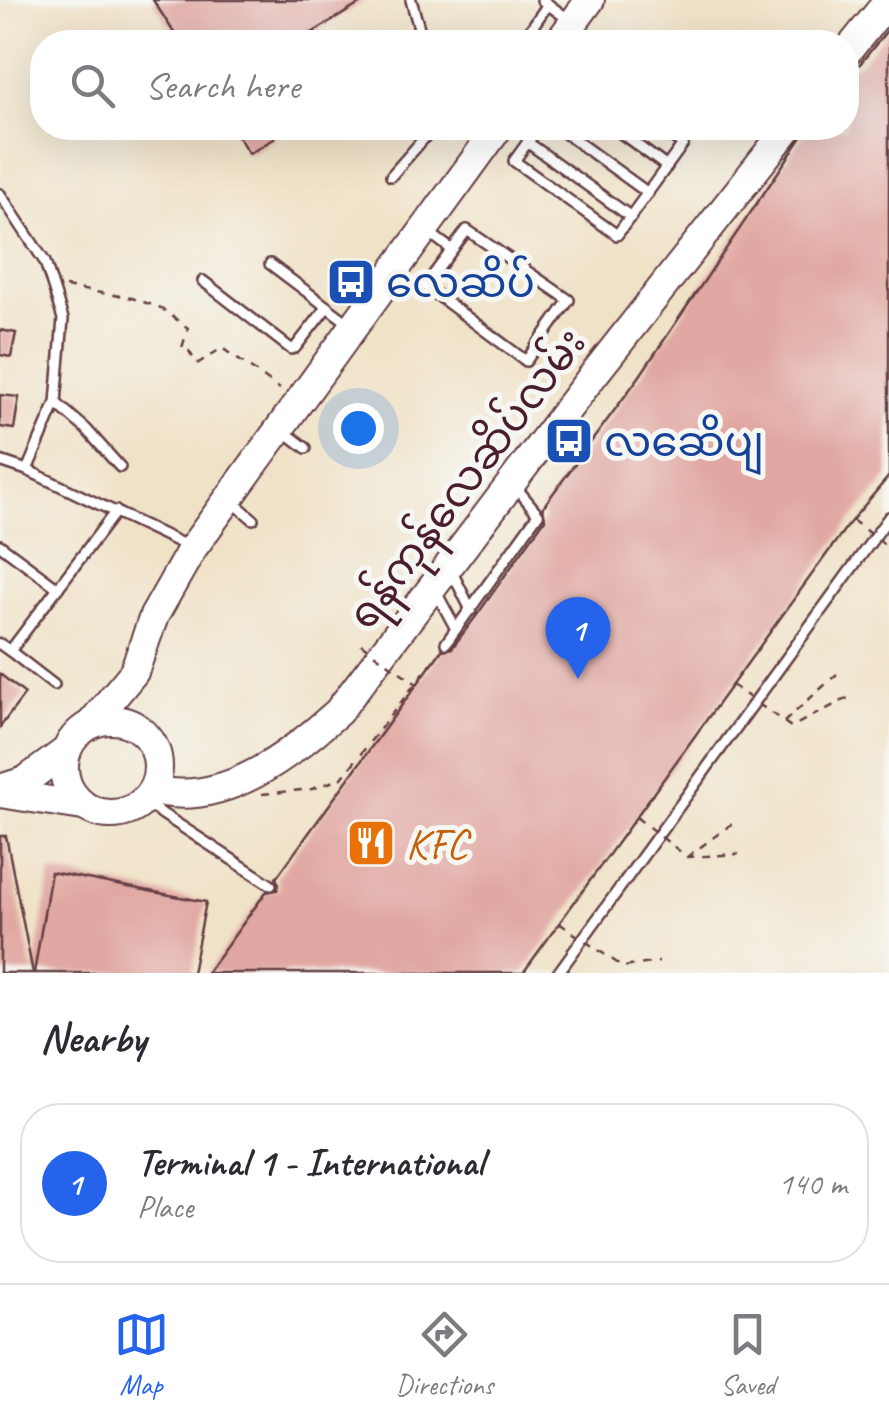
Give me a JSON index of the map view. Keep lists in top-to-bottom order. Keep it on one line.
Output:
{"streets":{"main road":["ရန်ကုန်လေဆိပ်လမ်း"]},"places":{"bus stop":["လေဆိပ်","လဆေိပျ"],"restaurant":["KFC"]},"page":{"search":"Search here","pins":"1","heading":"Nearby","list":[{"mark":"1","name":"Terminal 1 - International","note":"Place","value":"140 m"}],"nav":["Map","Directions","Saved"]}}
